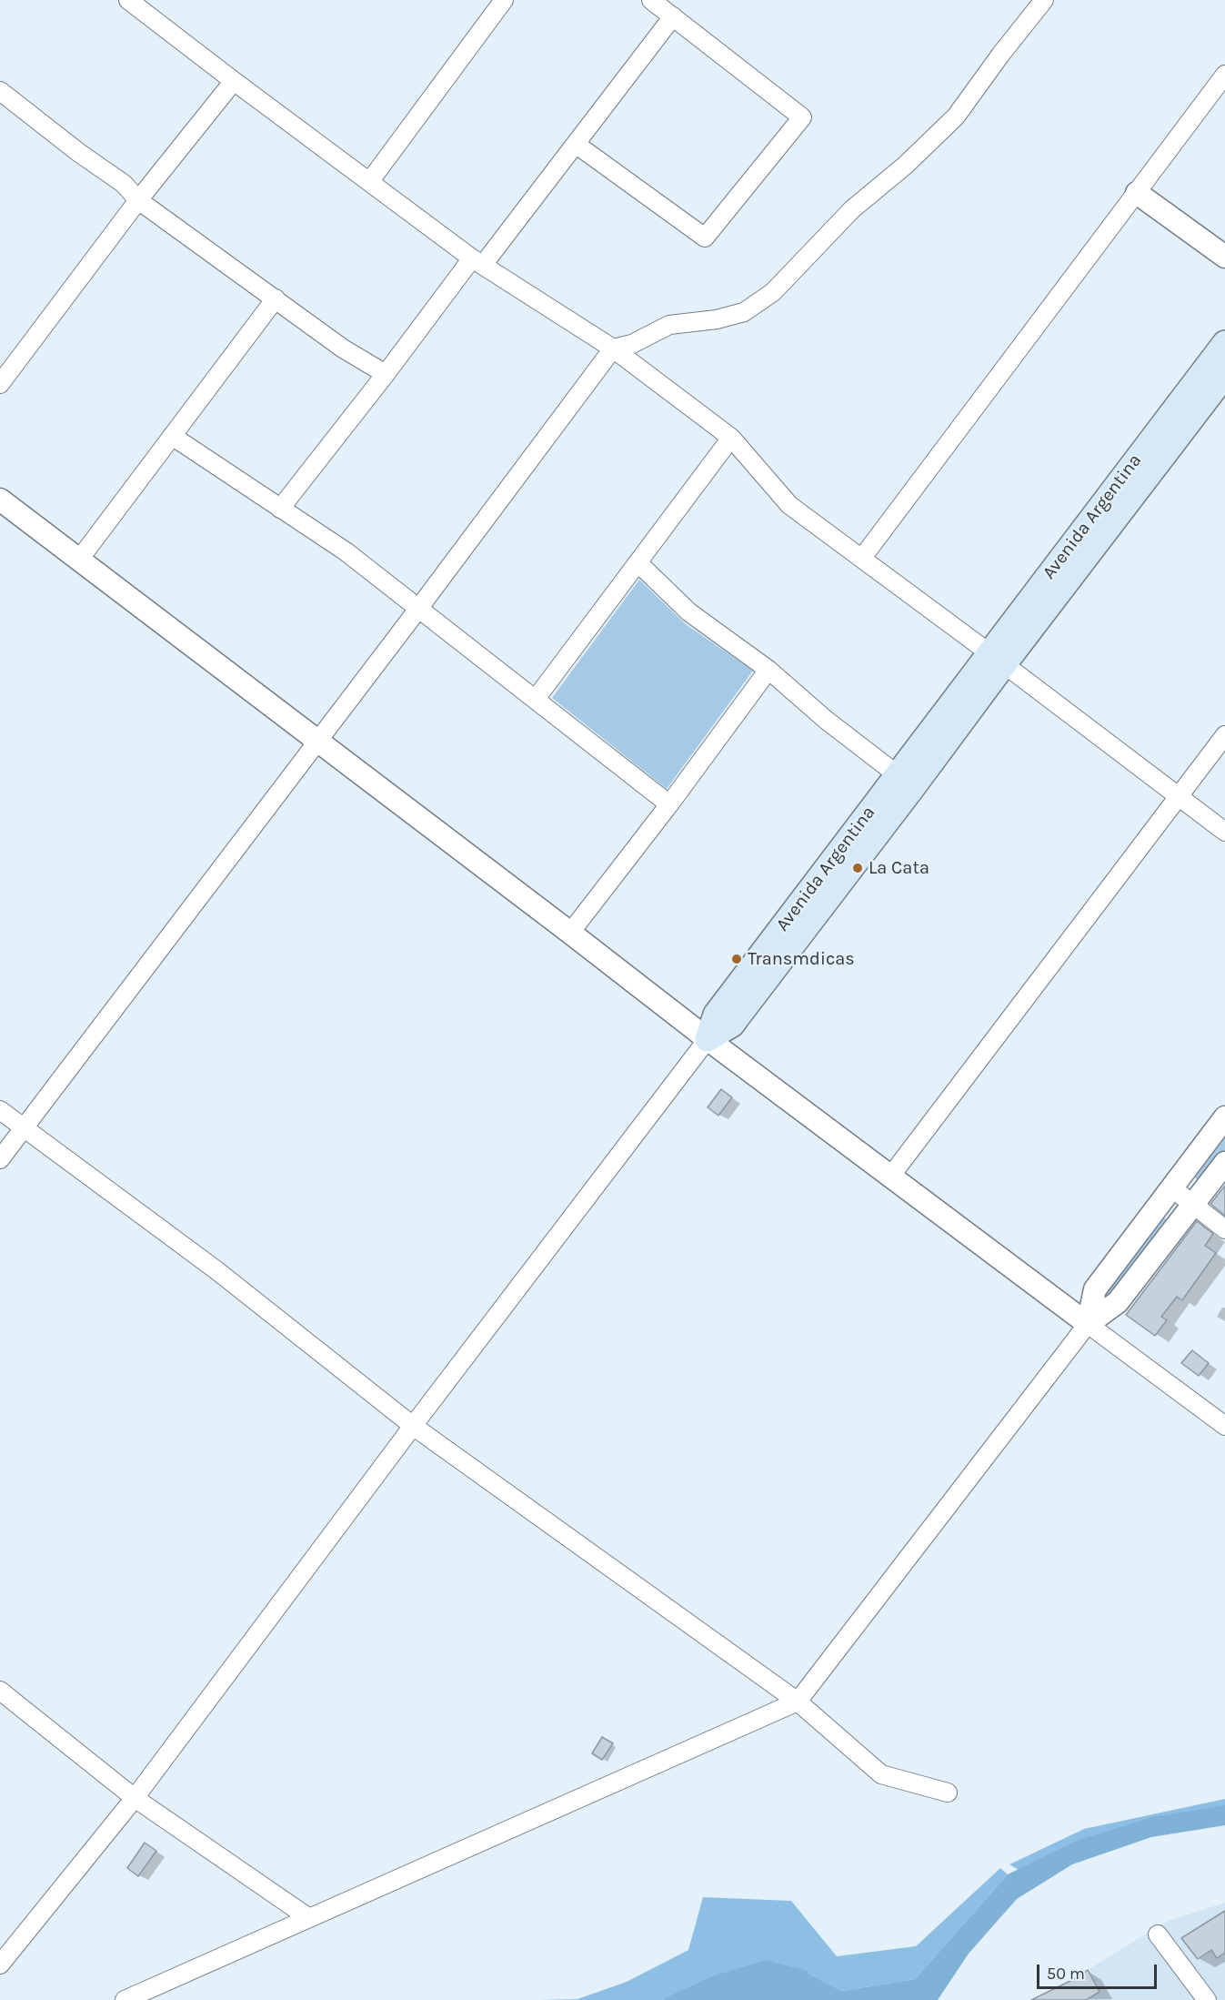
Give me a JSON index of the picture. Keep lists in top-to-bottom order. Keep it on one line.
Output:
{"streets":{"main road":["Avenida Argentina"]},"places":["La Cata","Transmdicas"],"scale_bar":"50 m"}
